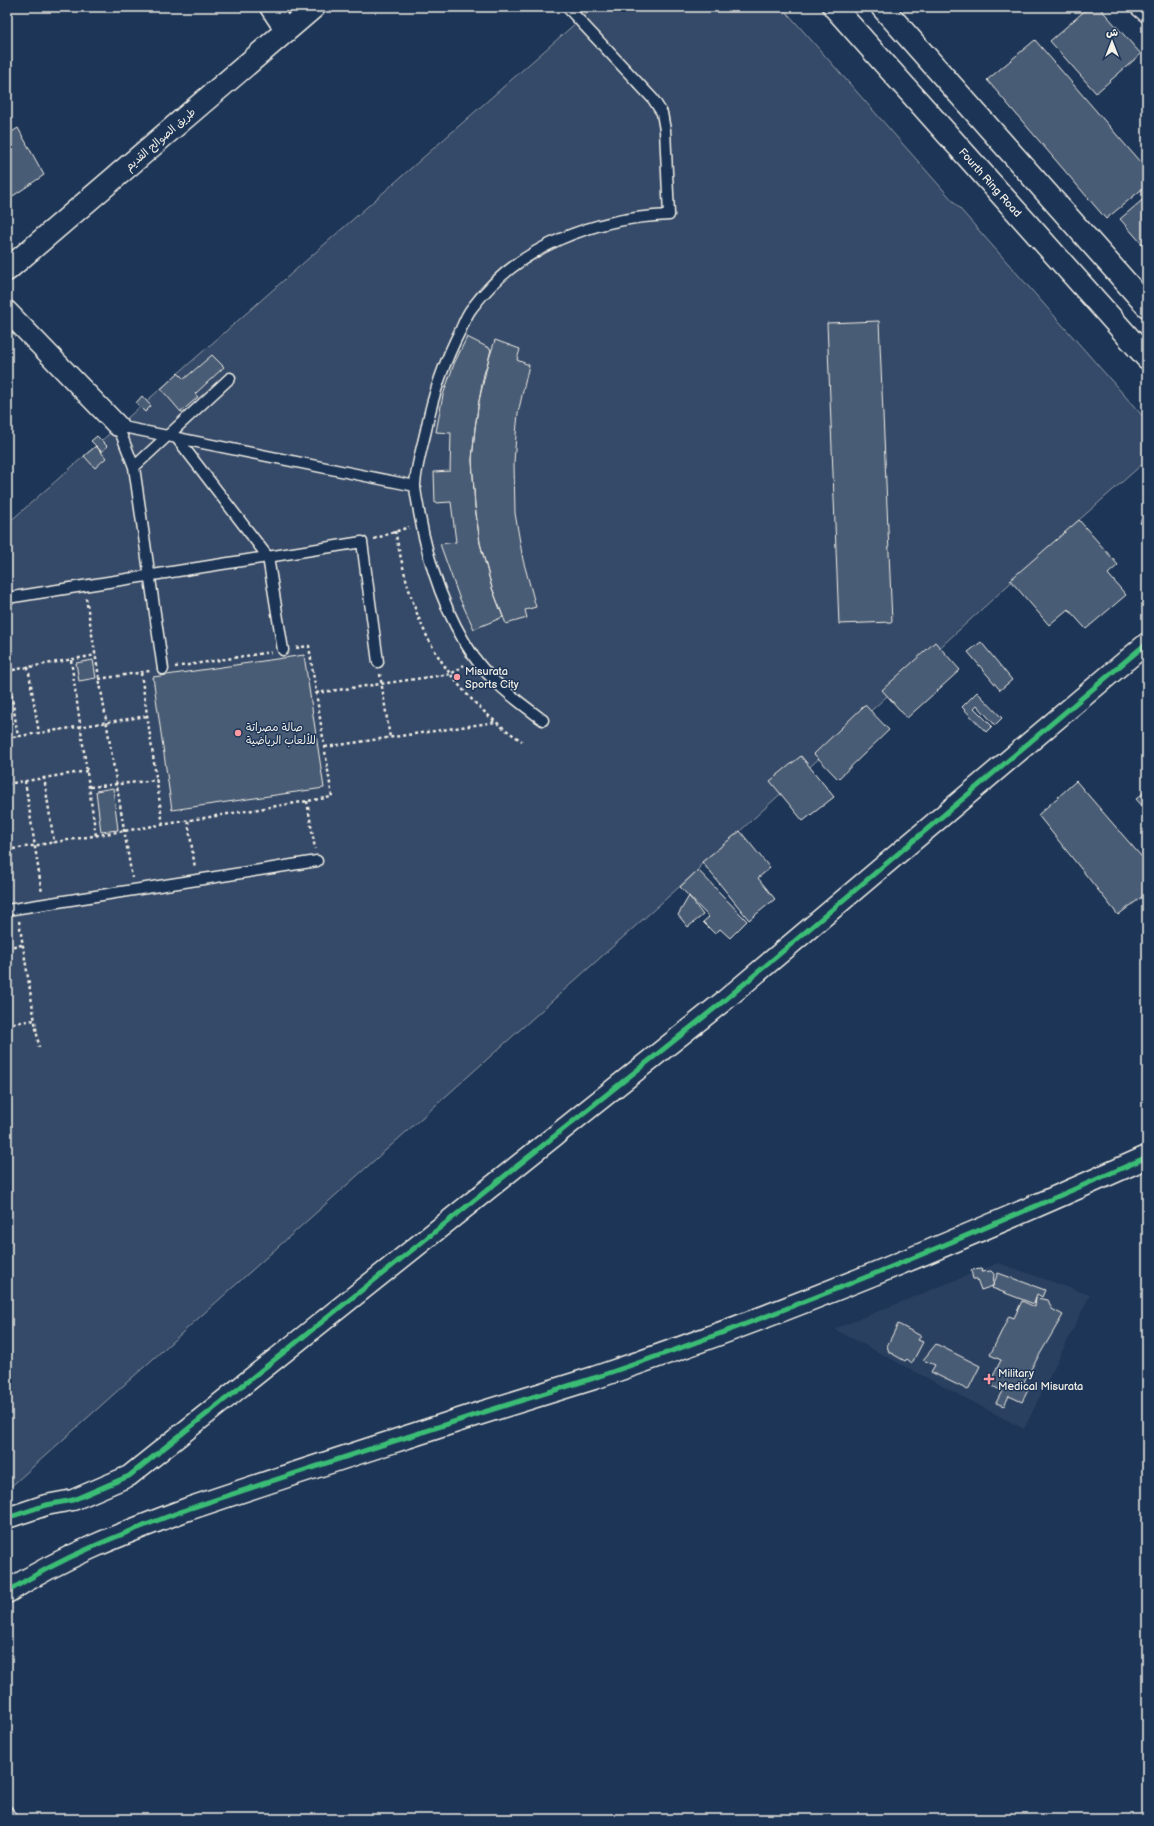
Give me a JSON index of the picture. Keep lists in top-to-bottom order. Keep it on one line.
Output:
{"streets":{"main road":["طريق الصوالح القديم","Fourth Ring Road"]},"places":{"other":["Misurata Sports City","صالة مصراتة للألعاب الرياضية"],"health":["Military Medical Misurata"]},"north":"top"}
